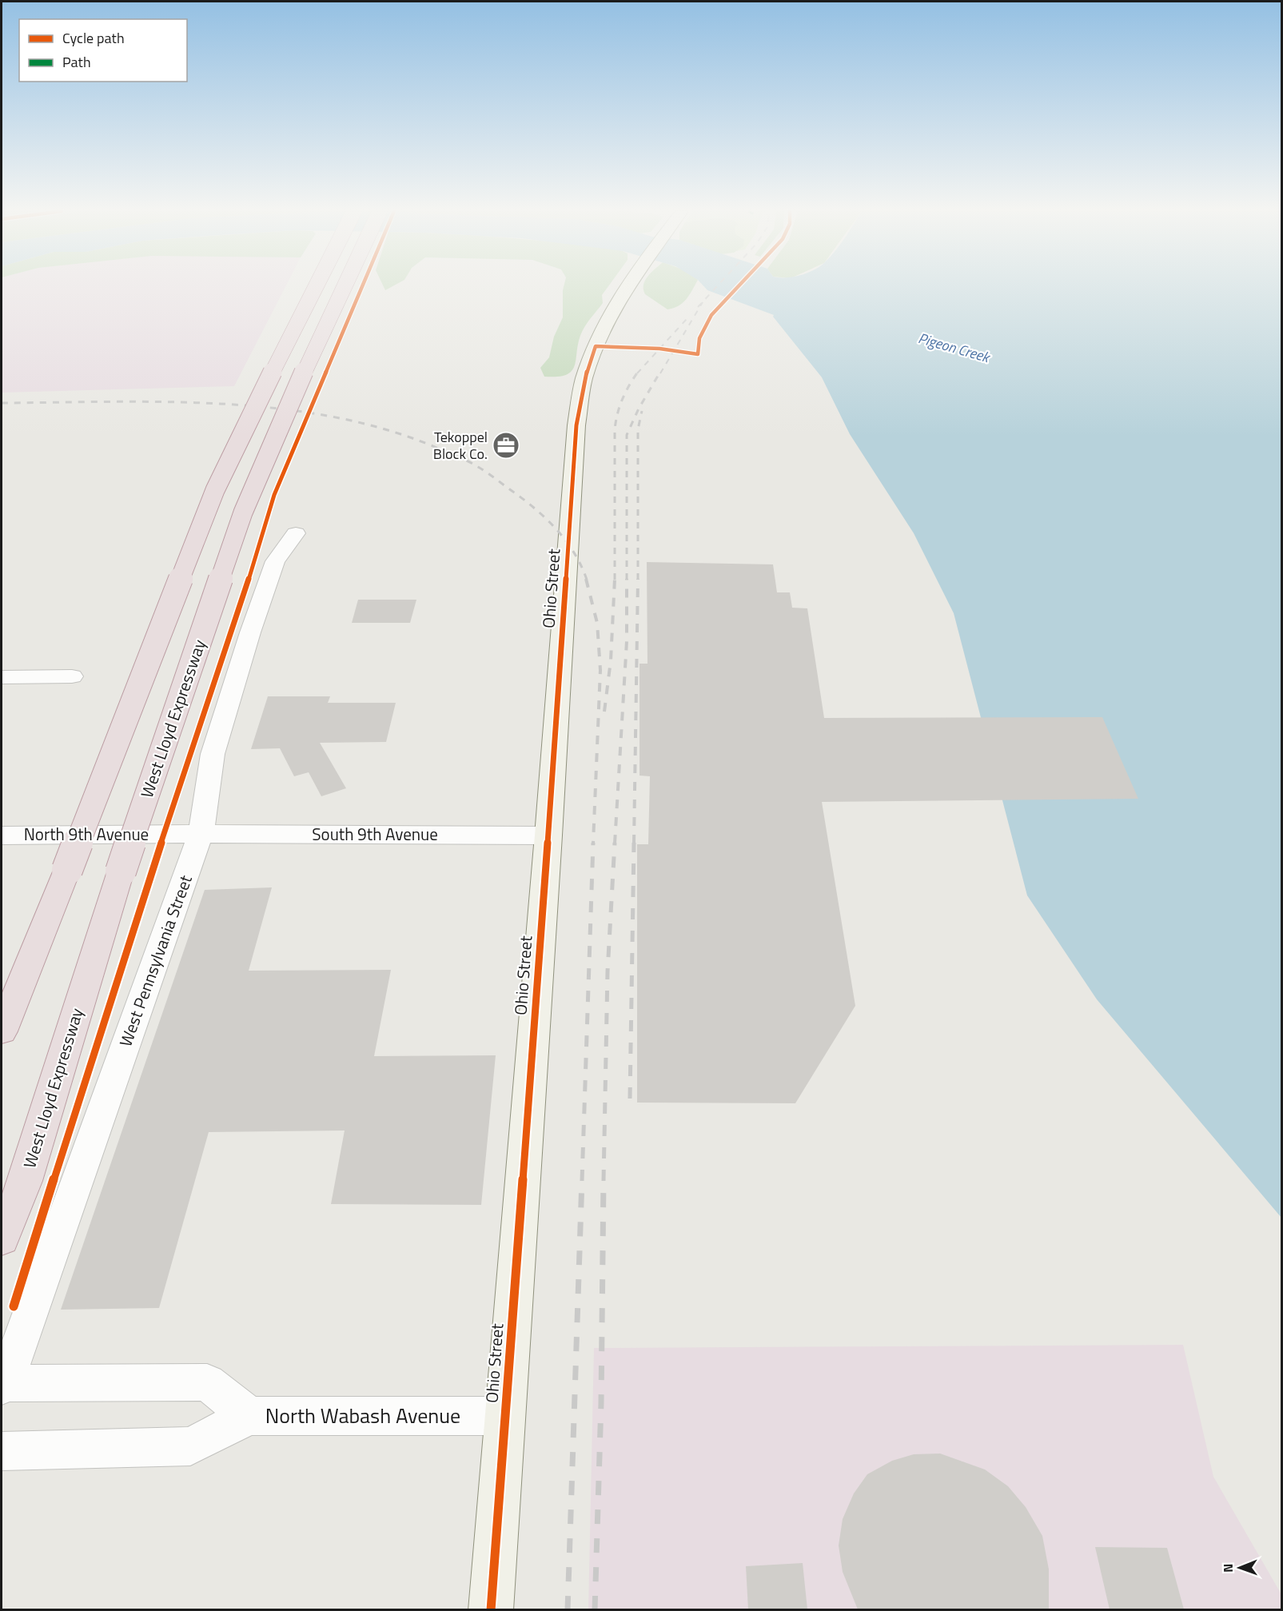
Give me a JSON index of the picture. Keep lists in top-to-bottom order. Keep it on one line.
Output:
{"streets":{"highway":["West Lloyd Expressway"],"street":["Ohio Street","North 9th Avenue","South 9th Avenue","West Pennsylvania Street","North Wabash Avenue"]},"crossings":[["Ohio Street","South 9th Avenue"],["Ohio Street","North Wabash Avenue"],["North 9th Avenue","South 9th Avenue"],["North 9th Avenue","West Pennsylvania Street"],["South 9th Avenue","West Pennsylvania Street"]],"water":["Pigeon Creek"],"places":{"office":["Tekoppel Block Co."]},"legend":["Cycle path","Path"],"north":"left"}
